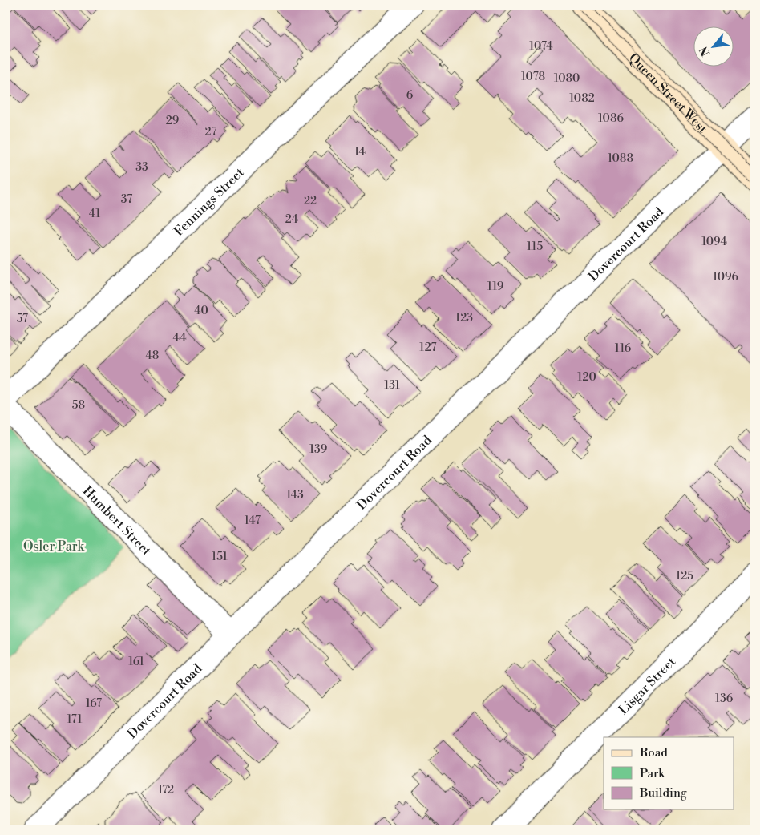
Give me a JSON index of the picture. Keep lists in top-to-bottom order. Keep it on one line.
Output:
{"streets":{"main road":["Queen Street West"],"street":["Fennings Street","Dovercourt Road","Humbert Street","Lisgar Street"]},"crossings":[["Queen Street West","Dovercourt Road"],["Dovercourt Road","Humbert Street"]],"parks":["Osler Park"],"house_numbers":["1074","1078","1080","6","1082","1086","29","27","14","1088","33","37","22","41","24","1094","115","1096","119","40","123","57","44","127","116","48","120","131","58","139","143","147","151","125","161","136","167","171","172"],"legend":["Road","Park","Building"],"north":"bottom left"}
